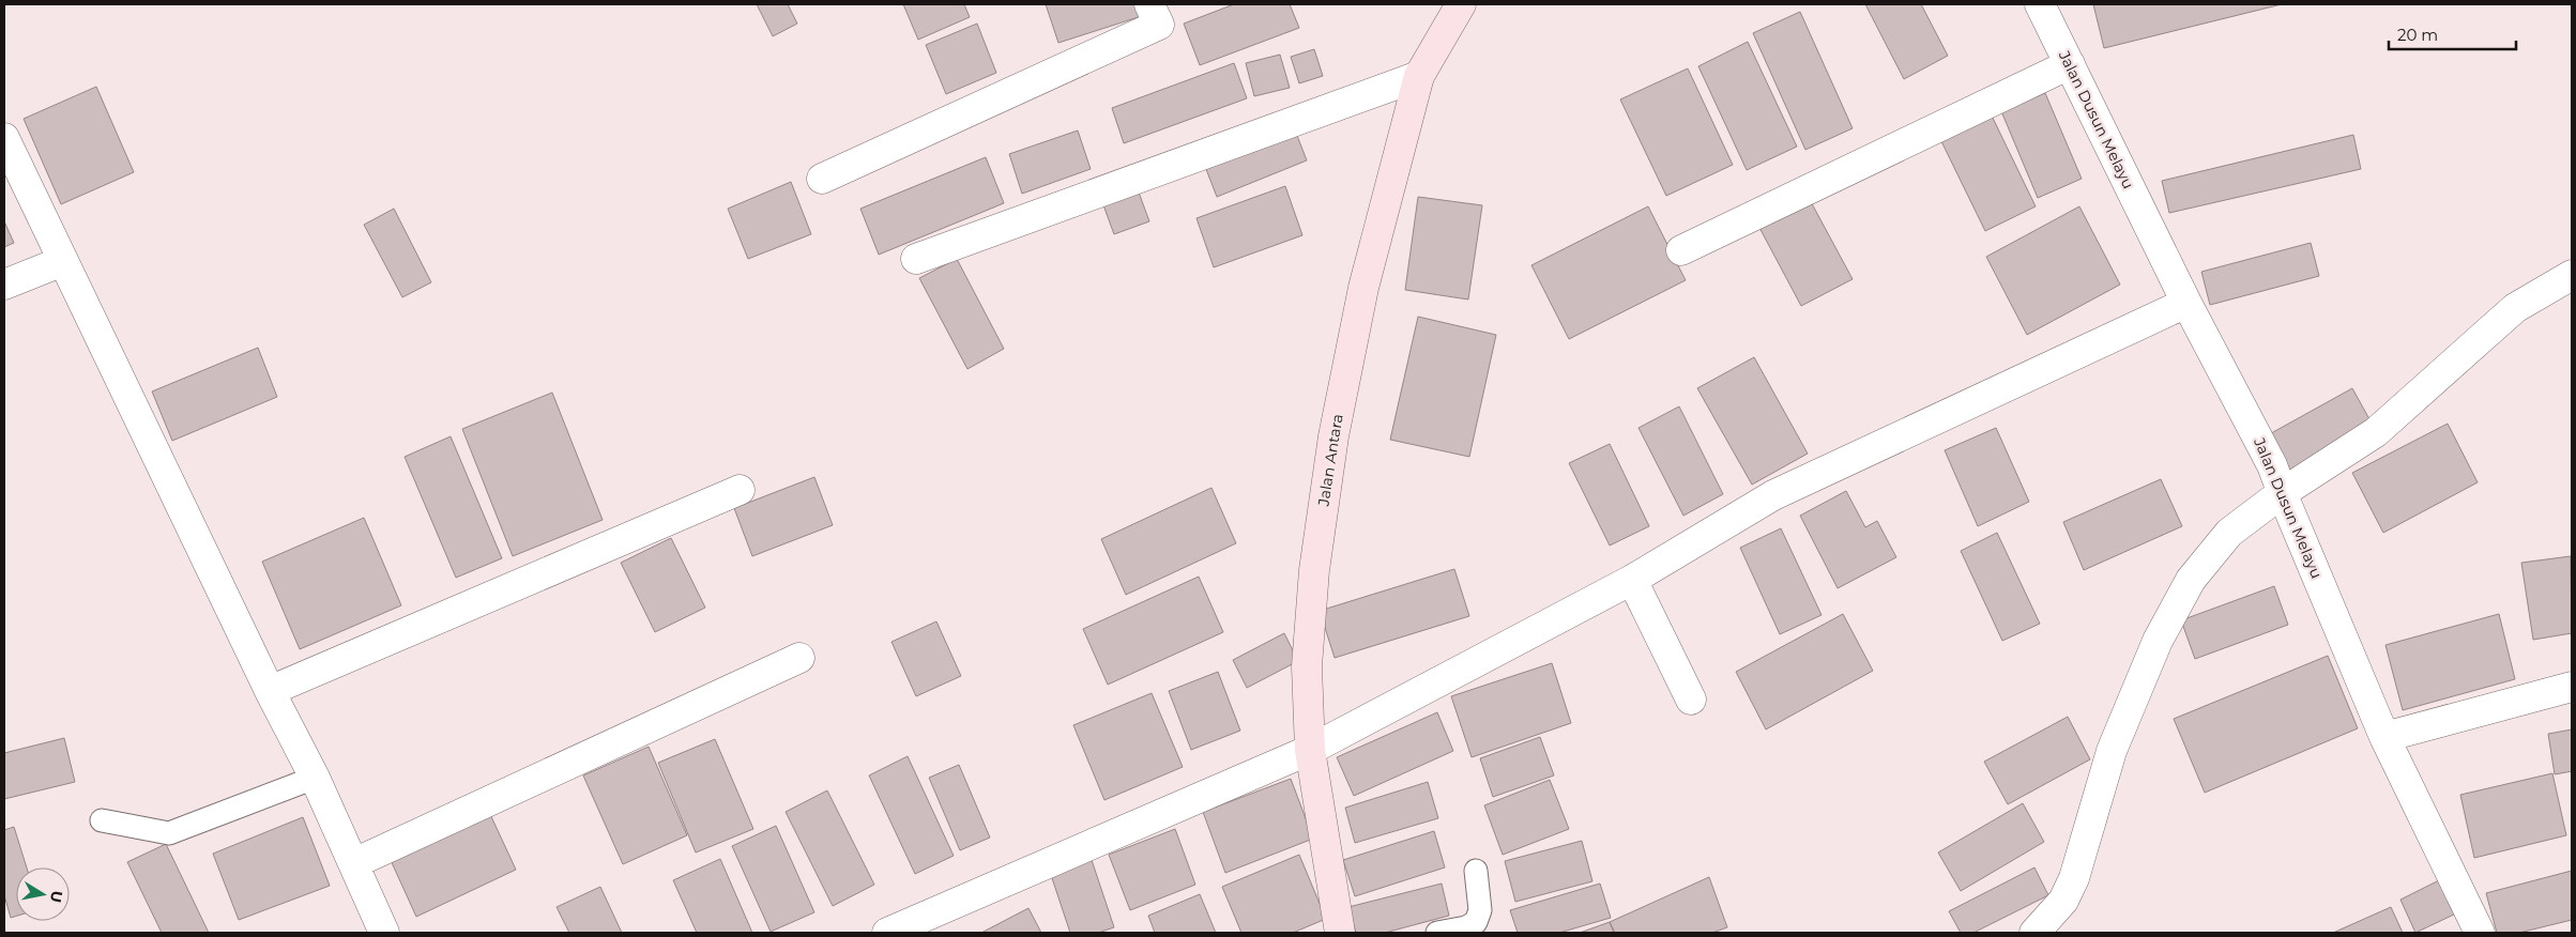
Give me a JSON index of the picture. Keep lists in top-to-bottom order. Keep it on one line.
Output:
{"streets":{"street":["Jalan Dusun Melayu","Jalan Antara"]},"scale_bar":"20 m","north":"right"}
